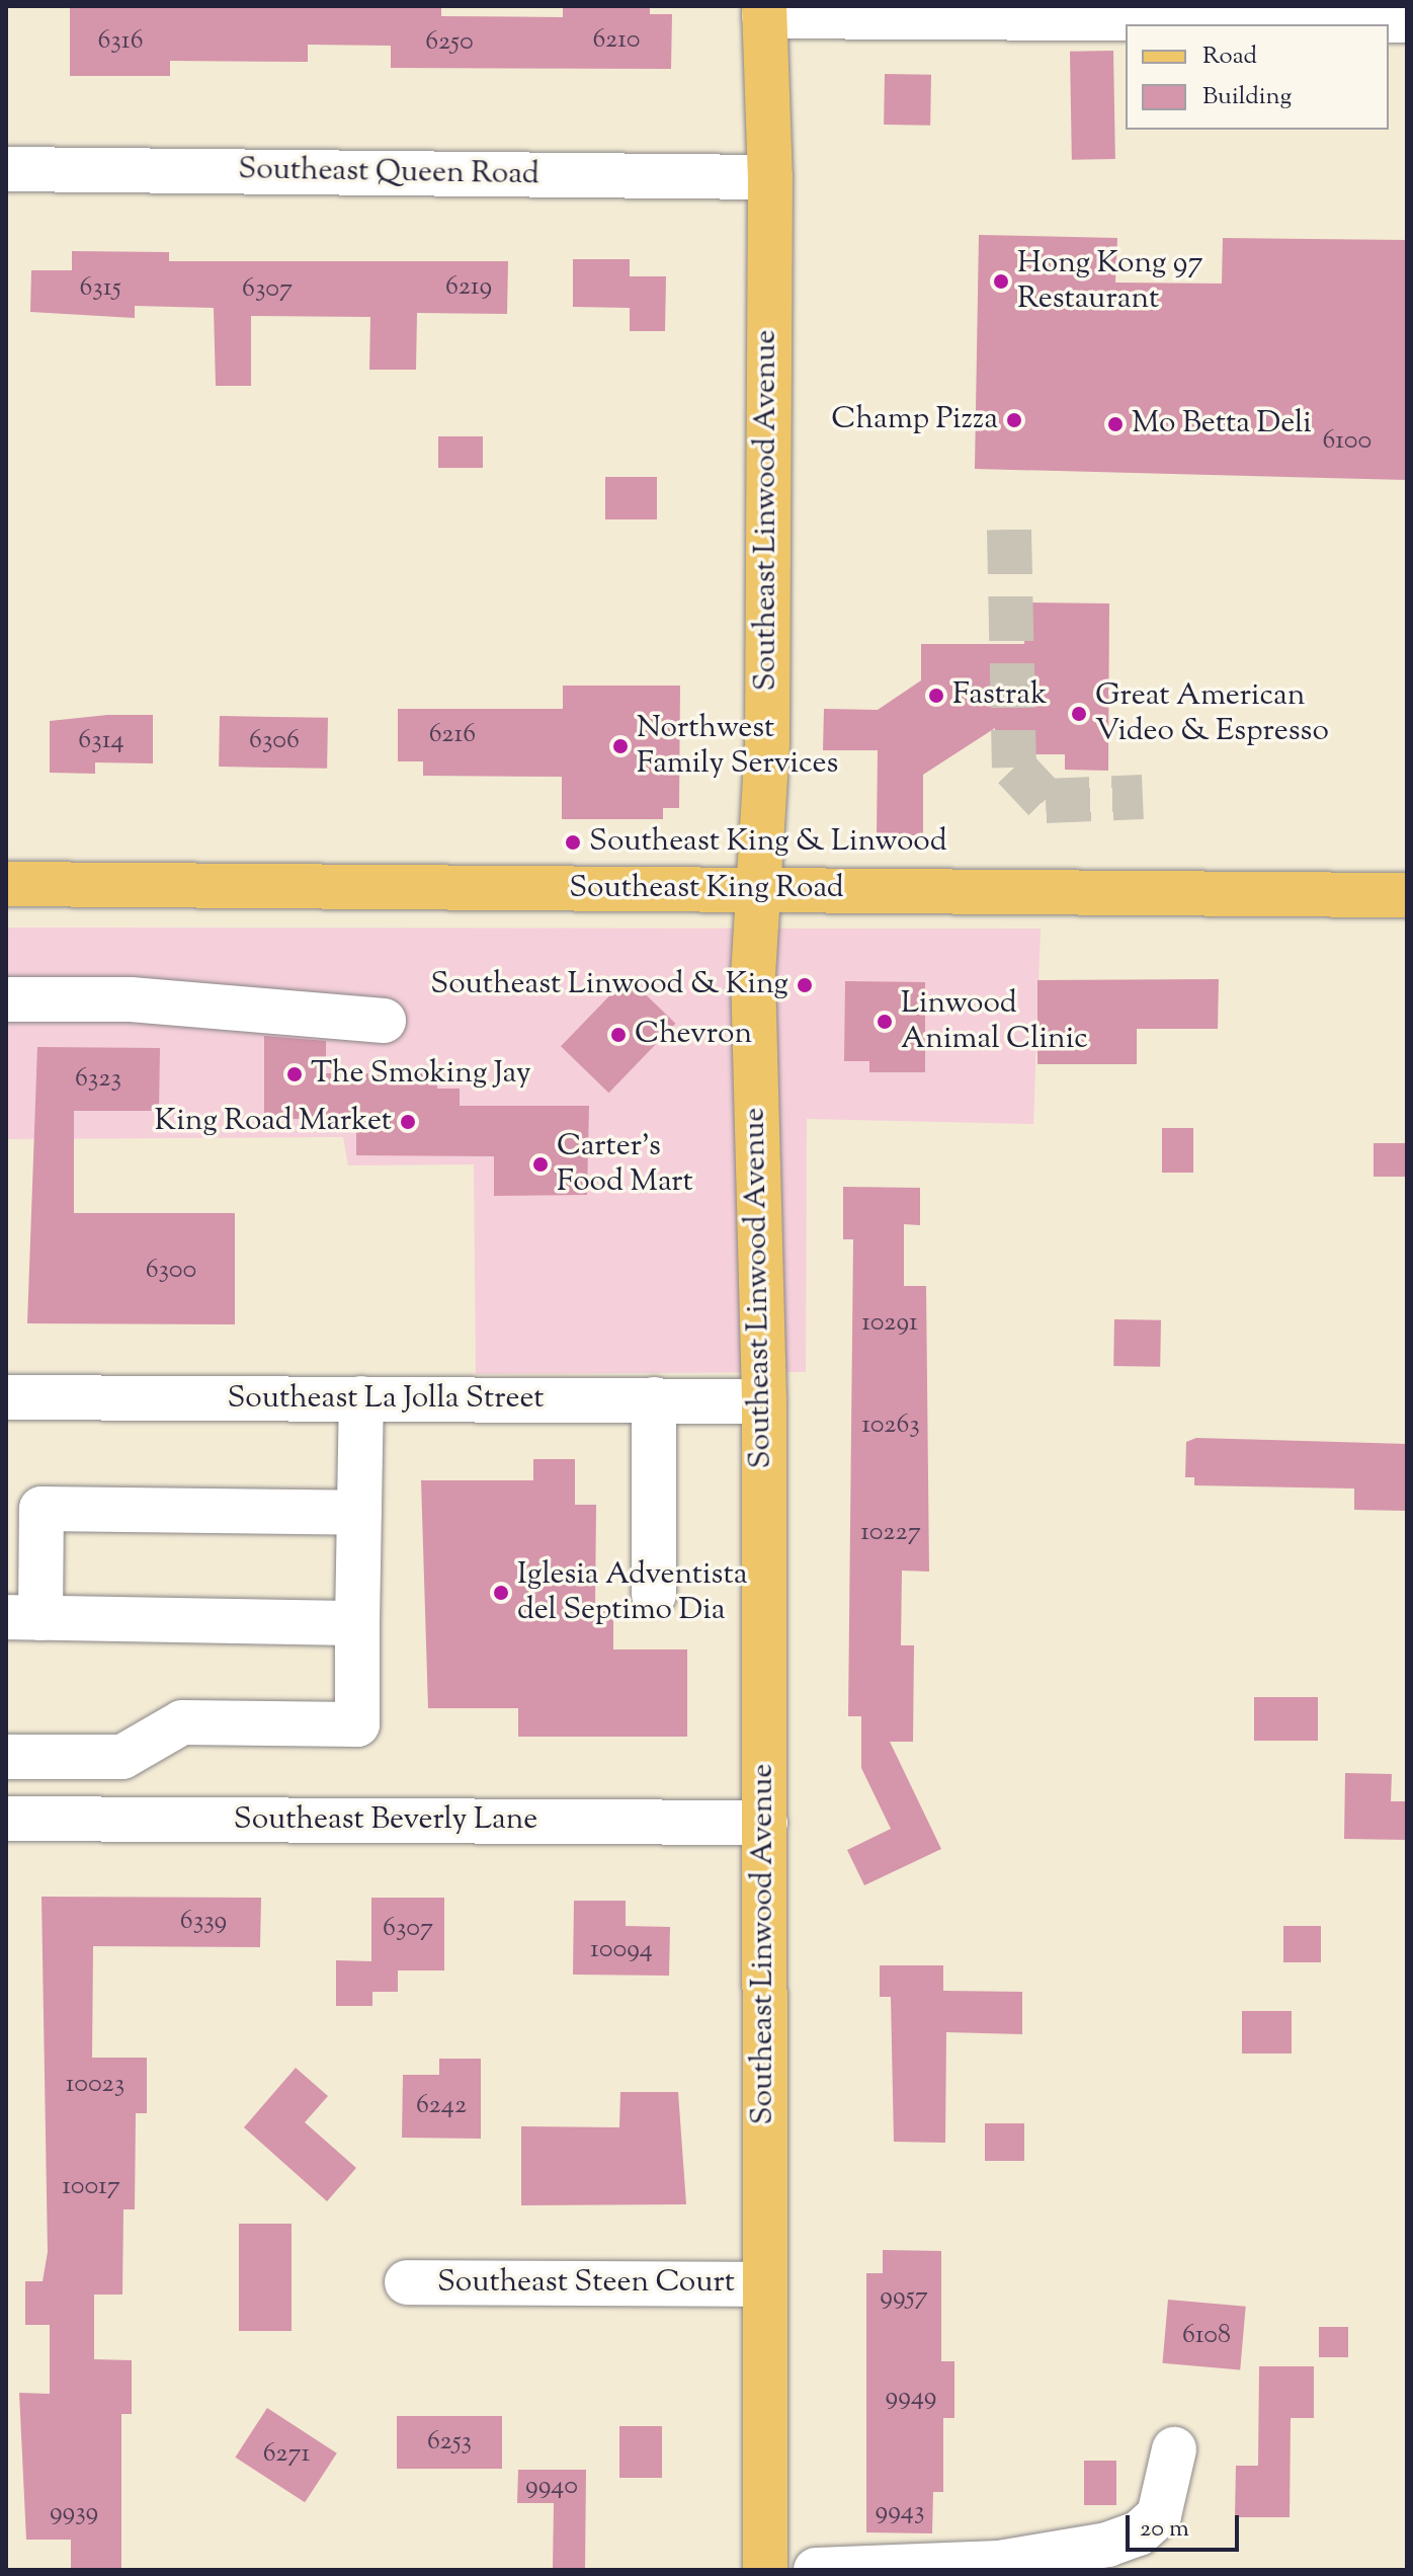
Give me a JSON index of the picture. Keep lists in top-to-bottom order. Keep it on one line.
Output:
{"streets":{"main road":["Southeast Linwood Avenue","Southeast King Road"],"street":["Southeast Queen Road","Southeast La Jolla Street","Southeast Beverly Lane","Southeast Steen Court"]},"crossings":[["Southeast Queen Road","Southeast Linwood Avenue"],["Southeast Linwood Avenue","Southeast King Road"],["Southeast Linwood Avenue","Southeast La Jolla Street"],["Southeast Linwood Avenue","Southeast Beverly Lane"],["Southeast Linwood Avenue","Southeast Steen Court"]],"places":["Hong Kong 97 Restaurant","Champ Pizza","Mo Betta Deli","Fastrak","Great American Video & Espresso","Northwest Family Services","Southeast King & Linwood","Southeast Linwood & King","Linwood Animal Clinic","Chevron","The Smoking Jay","King Road Market","Carter's Food Mart","Iglesia Adventista del Septimo Dia"],"house_numbers":["6210","6316","6250","6219","6315","6307","6100","6216","6314","6306","6323","6300","10291","10263","10227","6339","6307","10094","10023","6242","10017","9957","6108","9949","6253","6271","9940","9943","9939"],"legend":["Road","Building"],"scale_bar":"20 m"}
